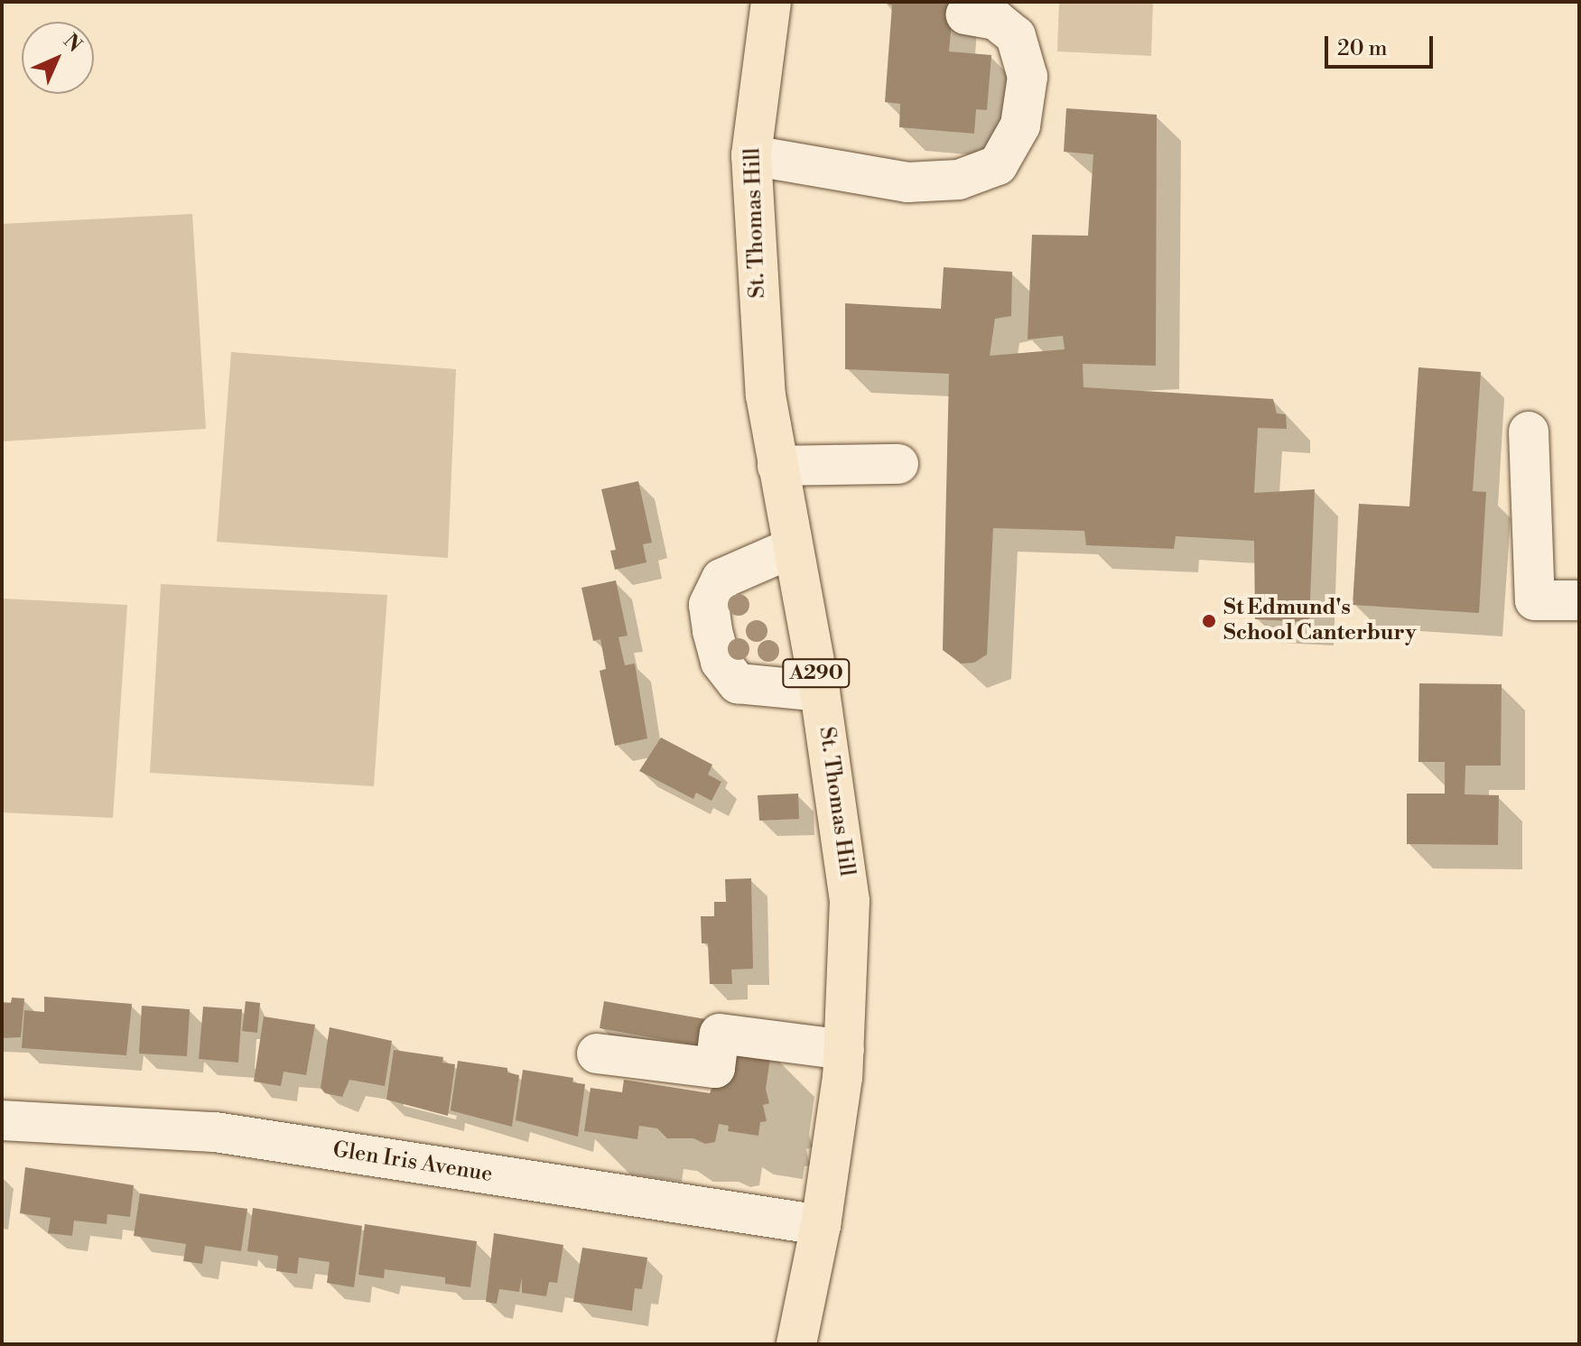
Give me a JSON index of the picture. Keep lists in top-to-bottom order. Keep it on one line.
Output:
{"streets":{"main road":["St. Thomas Hill","A290"],"street":["Glen Iris Avenue"]},"crossings":[["St. Thomas Hill","Glen Iris Avenue"]],"places":["St Edmund's School Canterbury"],"scale_bar":"20 m","north":"top right"}
